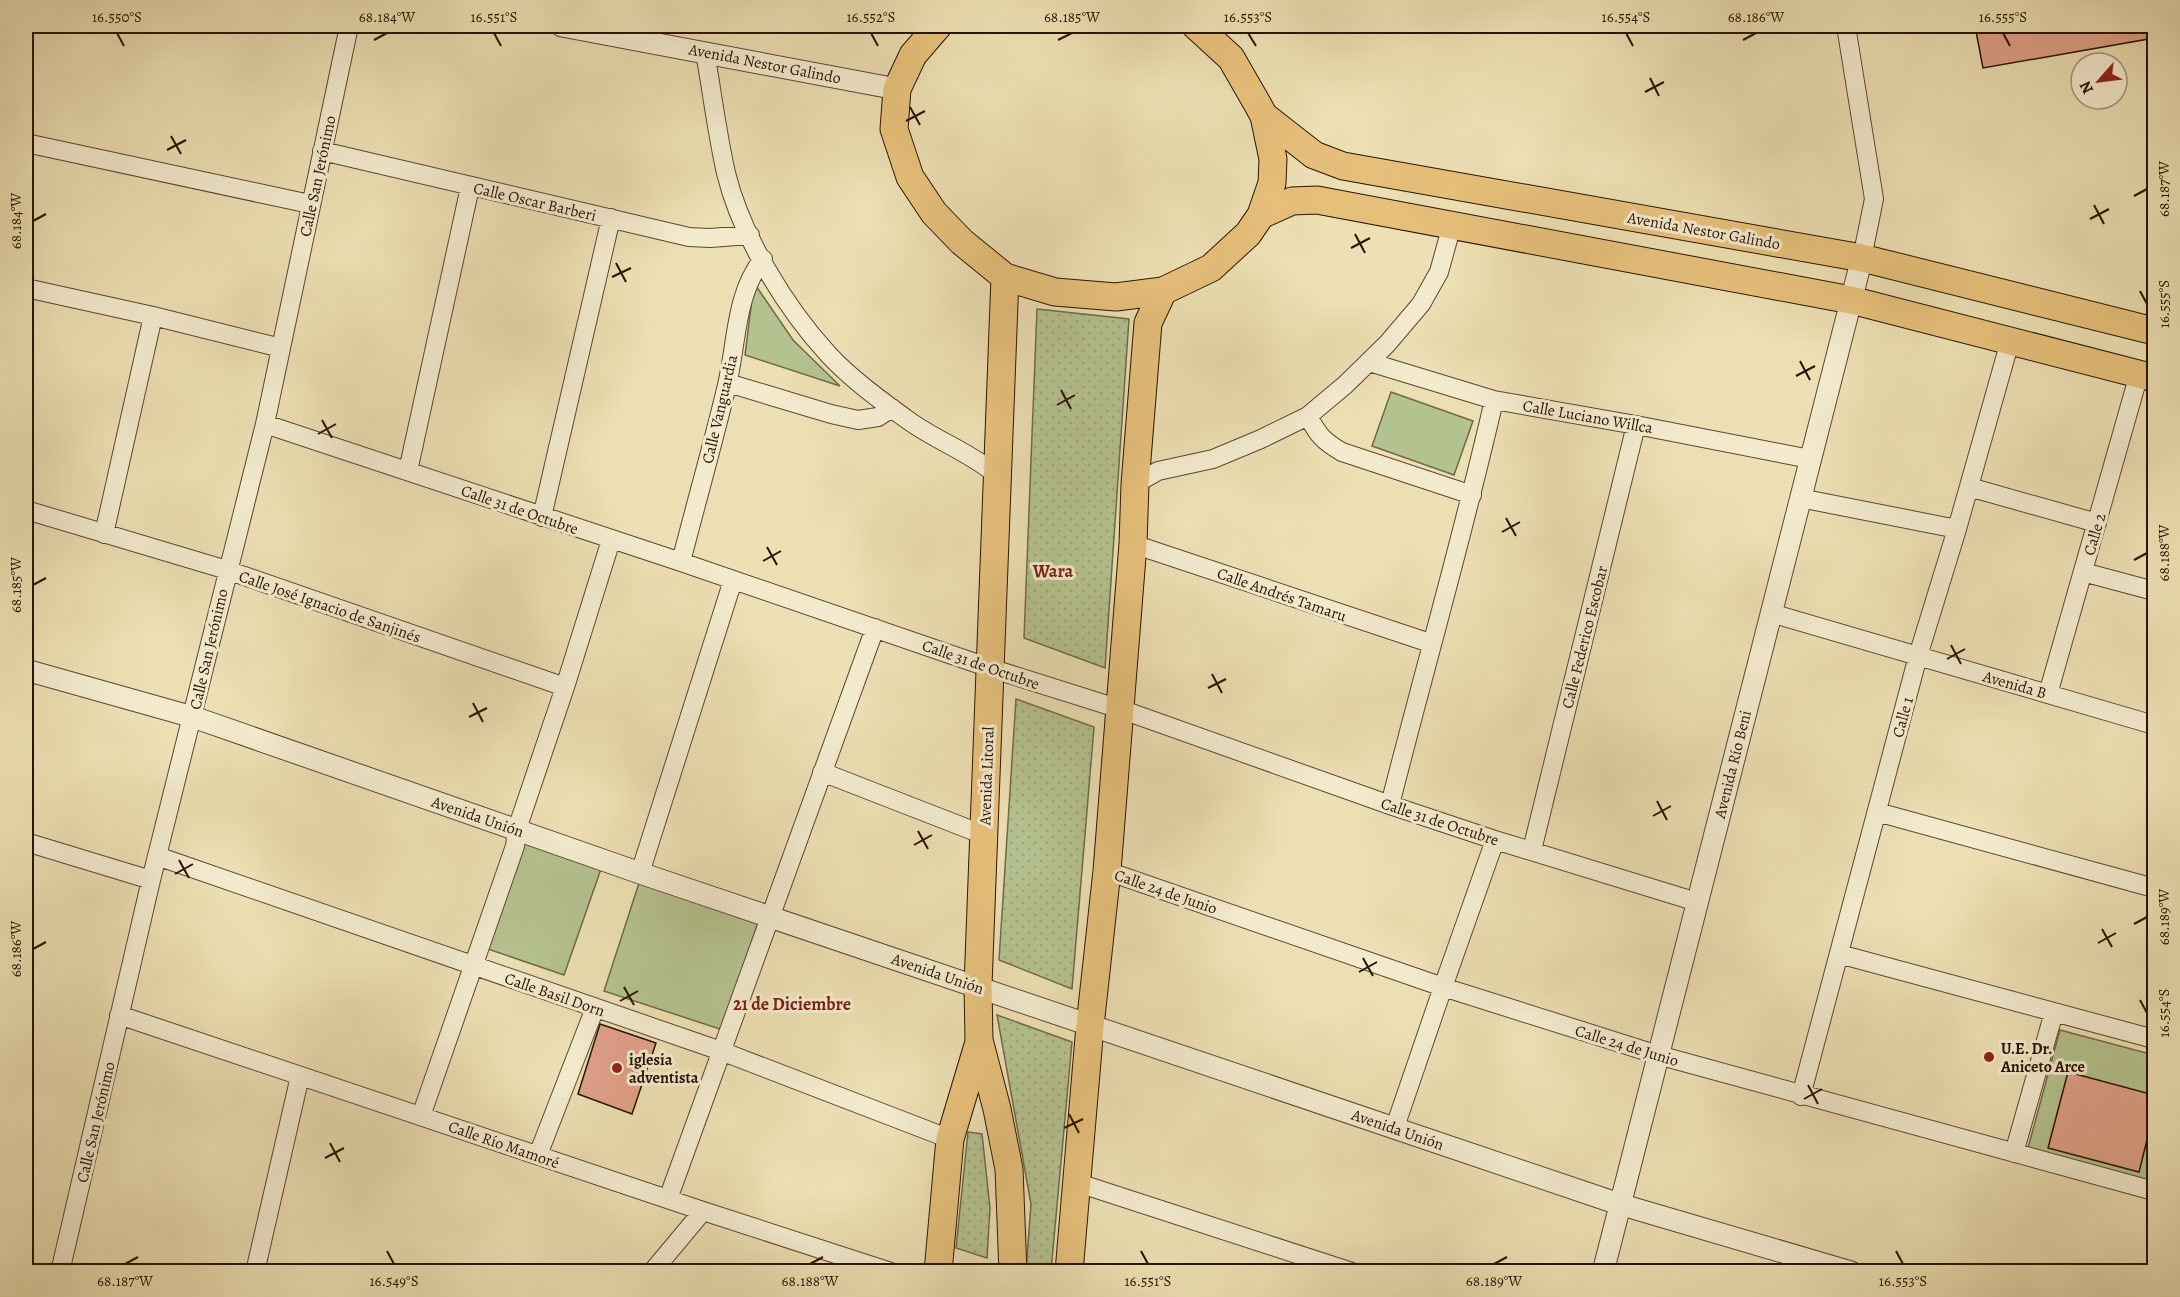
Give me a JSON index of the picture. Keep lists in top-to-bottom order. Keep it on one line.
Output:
{"streets":{"main road":["Avenida Nestor Galindo","Avenida Litoral"],"street":["Calle San Jerónimo","Calle Oscar Barberi","Calle Vanguardia","Calle Luciano Willca","Calle 31 de Octubre","Calle 2","Calle Andrés Tamaru","Calle José Ignacio de Sanjinés","Calle Federico Escobar","Avenida B","Calle 1","Avenida Río Beni","Avenida Unión","Calle 24 de Junio","Calle Basil Dorn","Calle Río Mamoré"]},"crossings":[["Avenida Nestor Galindo","Avenida Río Beni"],["Calle San Jerónimo","Calle Oscar Barberi"],["Calle San Jerónimo","Calle 31 de Octubre"],["Calle San Jerónimo","Calle José Ignacio de Sanjinés"],["Calle San Jerónimo","Avenida Unión"],["Calle San Jerónimo","Calle Basil Dorn"],["Calle San Jerónimo","Calle Río Mamoré"],["Calle Vanguardia","Calle 31 de Octubre"],["Calle Luciano Willca","Calle Federico Escobar"],["Calle Luciano Willca","Avenida Río Beni"],["Calle 31 de Octubre","Calle Federico Escobar"],["Calle 31 de Octubre","Avenida Río Beni"],["Calle 31 de Octubre","Avenida Litoral"],["Calle 2","Avenida B"],["Avenida B","Calle 1"],["Avenida B","Avenida Río Beni"],["Calle 1","Calle 24 de Junio"],["Avenida Río Beni","Avenida Unión"],["Avenida Río Beni","Calle 24 de Junio"],["Avenida Litoral","Avenida Unión"]],"districts":["Wara","21 de Diciembre"],"places":["U.E. Dr. Aniceto Arce","iglesia adventista"],"north":"bottom left","coordinates":["16.550°S","68.184°W","16.551°S","16.552°S","68.185°W","16.553°S","16.554°S","68.186°W","16.555°S","68.187°W","68.188°W","68.189°W","16.549°S"]}
